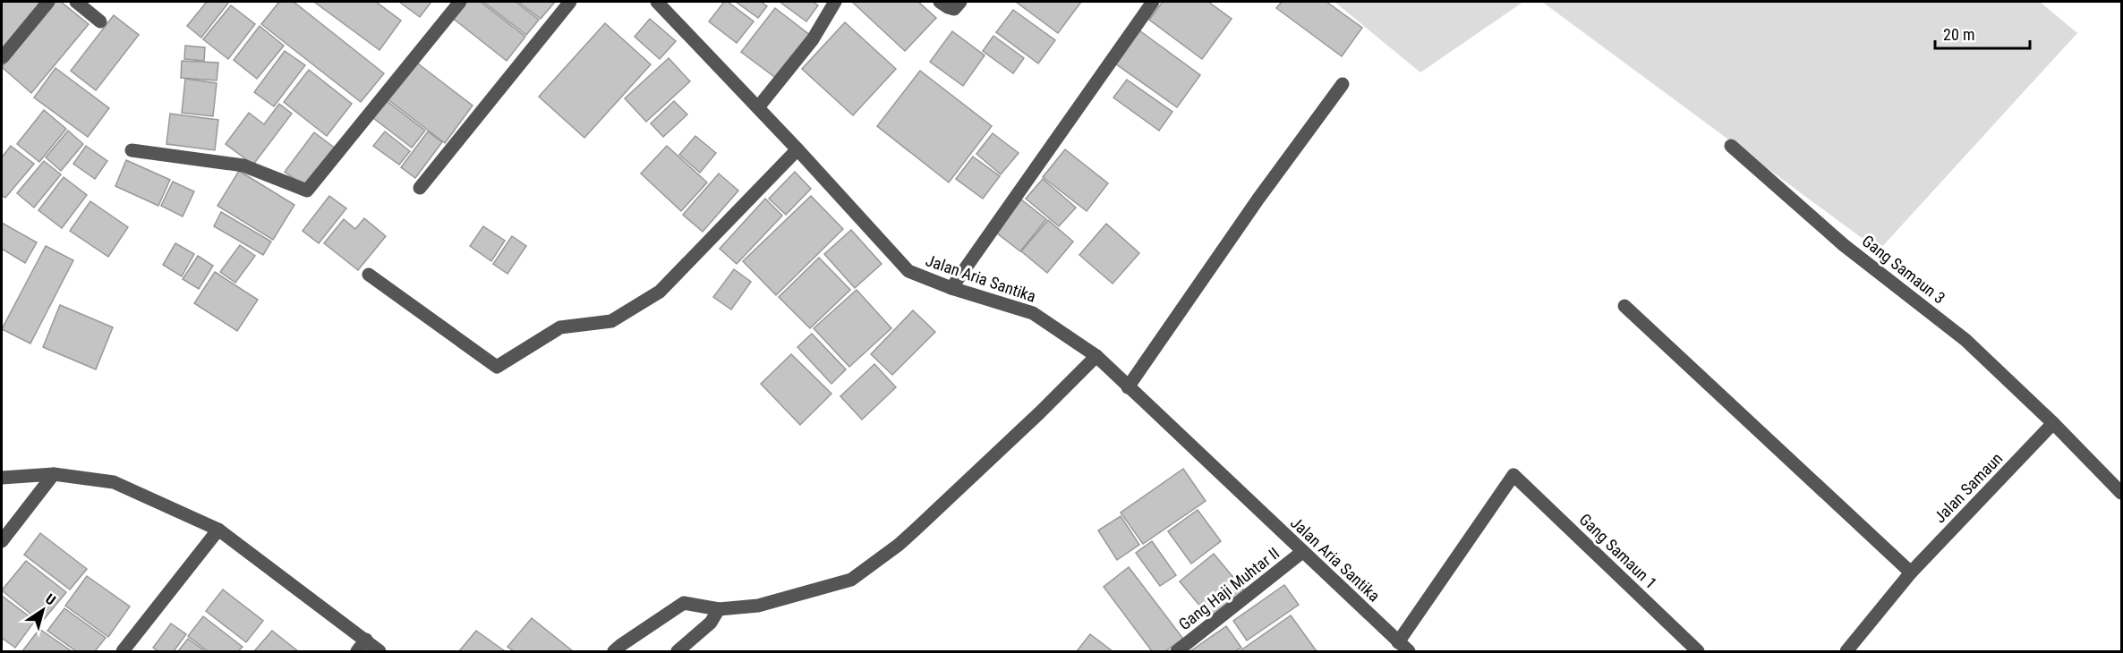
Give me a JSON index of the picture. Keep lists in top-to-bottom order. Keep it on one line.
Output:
{"streets":{"street":["Gang Samaun 3","Jalan Aria Santika","Jalan Samaun","Gang Samaun 1","Gang Haji Muhtar II"]},"crossings":[["Gang Samaun 3","Jalan Samaun"],["Jalan Aria Santika","Gang Samaun 1"],["Jalan Aria Santika","Gang Haji Muhtar II"]],"scale_bar":"20 m","north":"top right"}
